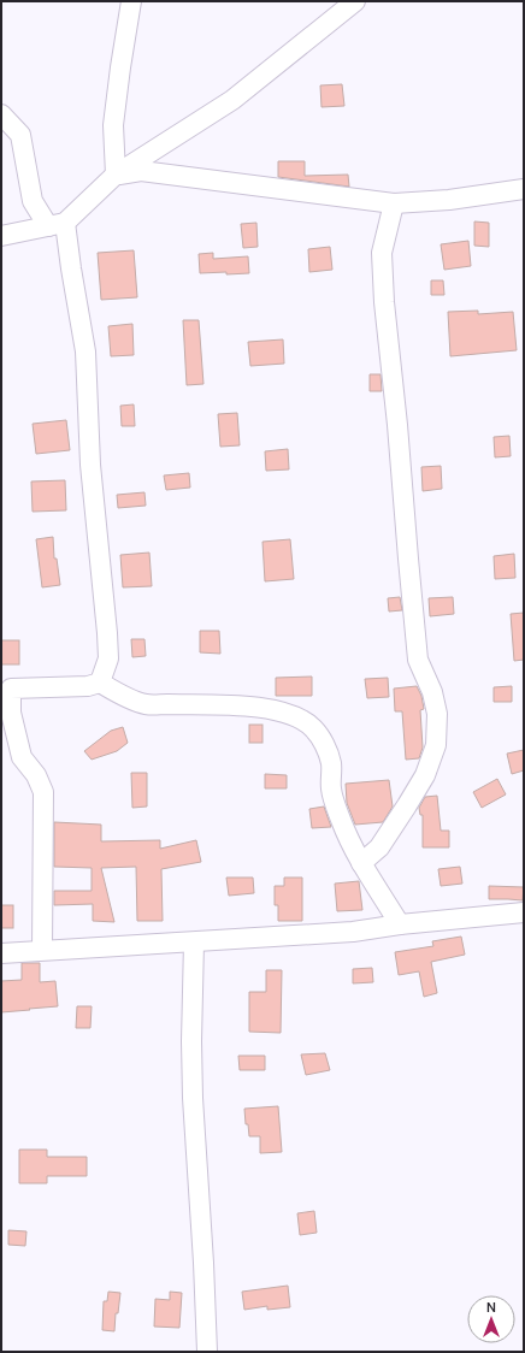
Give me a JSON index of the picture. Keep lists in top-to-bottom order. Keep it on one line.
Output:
{"north":"top"}
